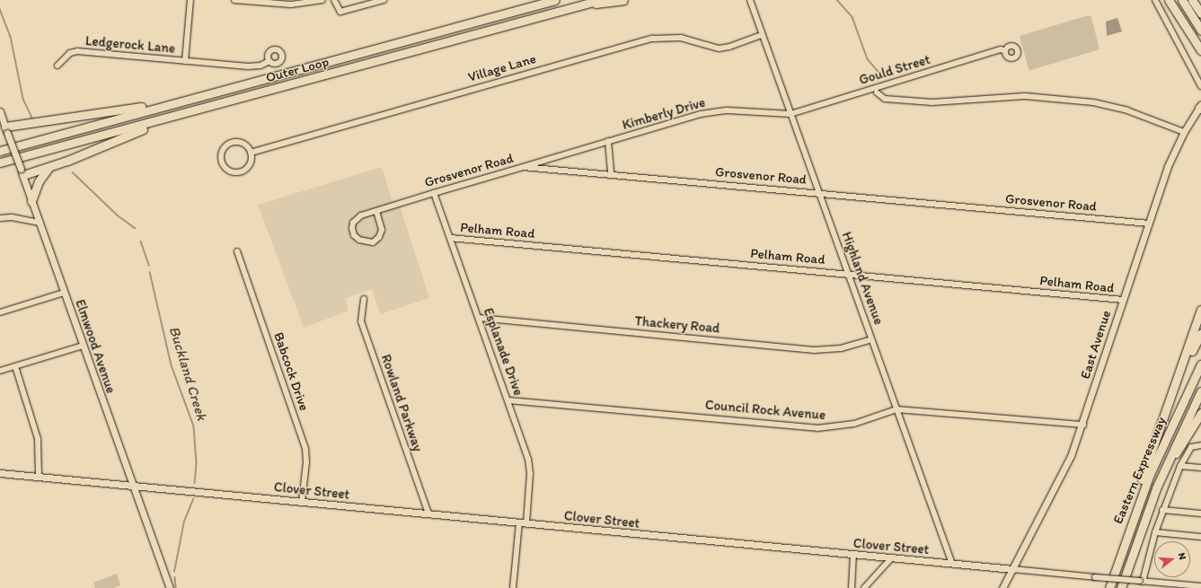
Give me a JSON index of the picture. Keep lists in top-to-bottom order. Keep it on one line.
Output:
{"streets":{"highway":["Outer Loop","Eastern Expressway"],"main road":["East Avenue","Elmwood Avenue","Clover Street"],"street":["Ledgerock Lane","Village Lane","Gould Street","Kimberly Drive","Grosvenor Road","Pelham Road","Highland Avenue","Thackery Road","Esplanade Drive","Babcock Drive","Rowland Parkway","Council Rock Avenue"]},"crossings":[["Village Lane","Highland Avenue"],["Gould Street","Kimberly Drive"],["Gould Street","Highland Avenue"],["Kimberly Drive","Grosvenor Road"],["Kimberly Drive","Highland Avenue"],["Grosvenor Road","Highland Avenue"],["Grosvenor Road","East Avenue"],["Grosvenor Road","Esplanade Drive"],["Pelham Road","Highland Avenue"],["Pelham Road","East Avenue"],["Pelham Road","Esplanade Drive"],["Highland Avenue","Thackery Road"],["Highland Avenue","Council Rock Avenue"],["Highland Avenue","Clover Street"],["Thackery Road","Esplanade Drive"],["East Avenue","Council Rock Avenue"],["East Avenue","Clover Street"],["Elmwood Avenue","Clover Street"],["Esplanade Drive","Council Rock Avenue"],["Esplanade Drive","Clover Street"],["Babcock Drive","Clover Street"],["Rowland Parkway","Clover Street"]],"water":["Buckland Creek"],"north":"right"}
